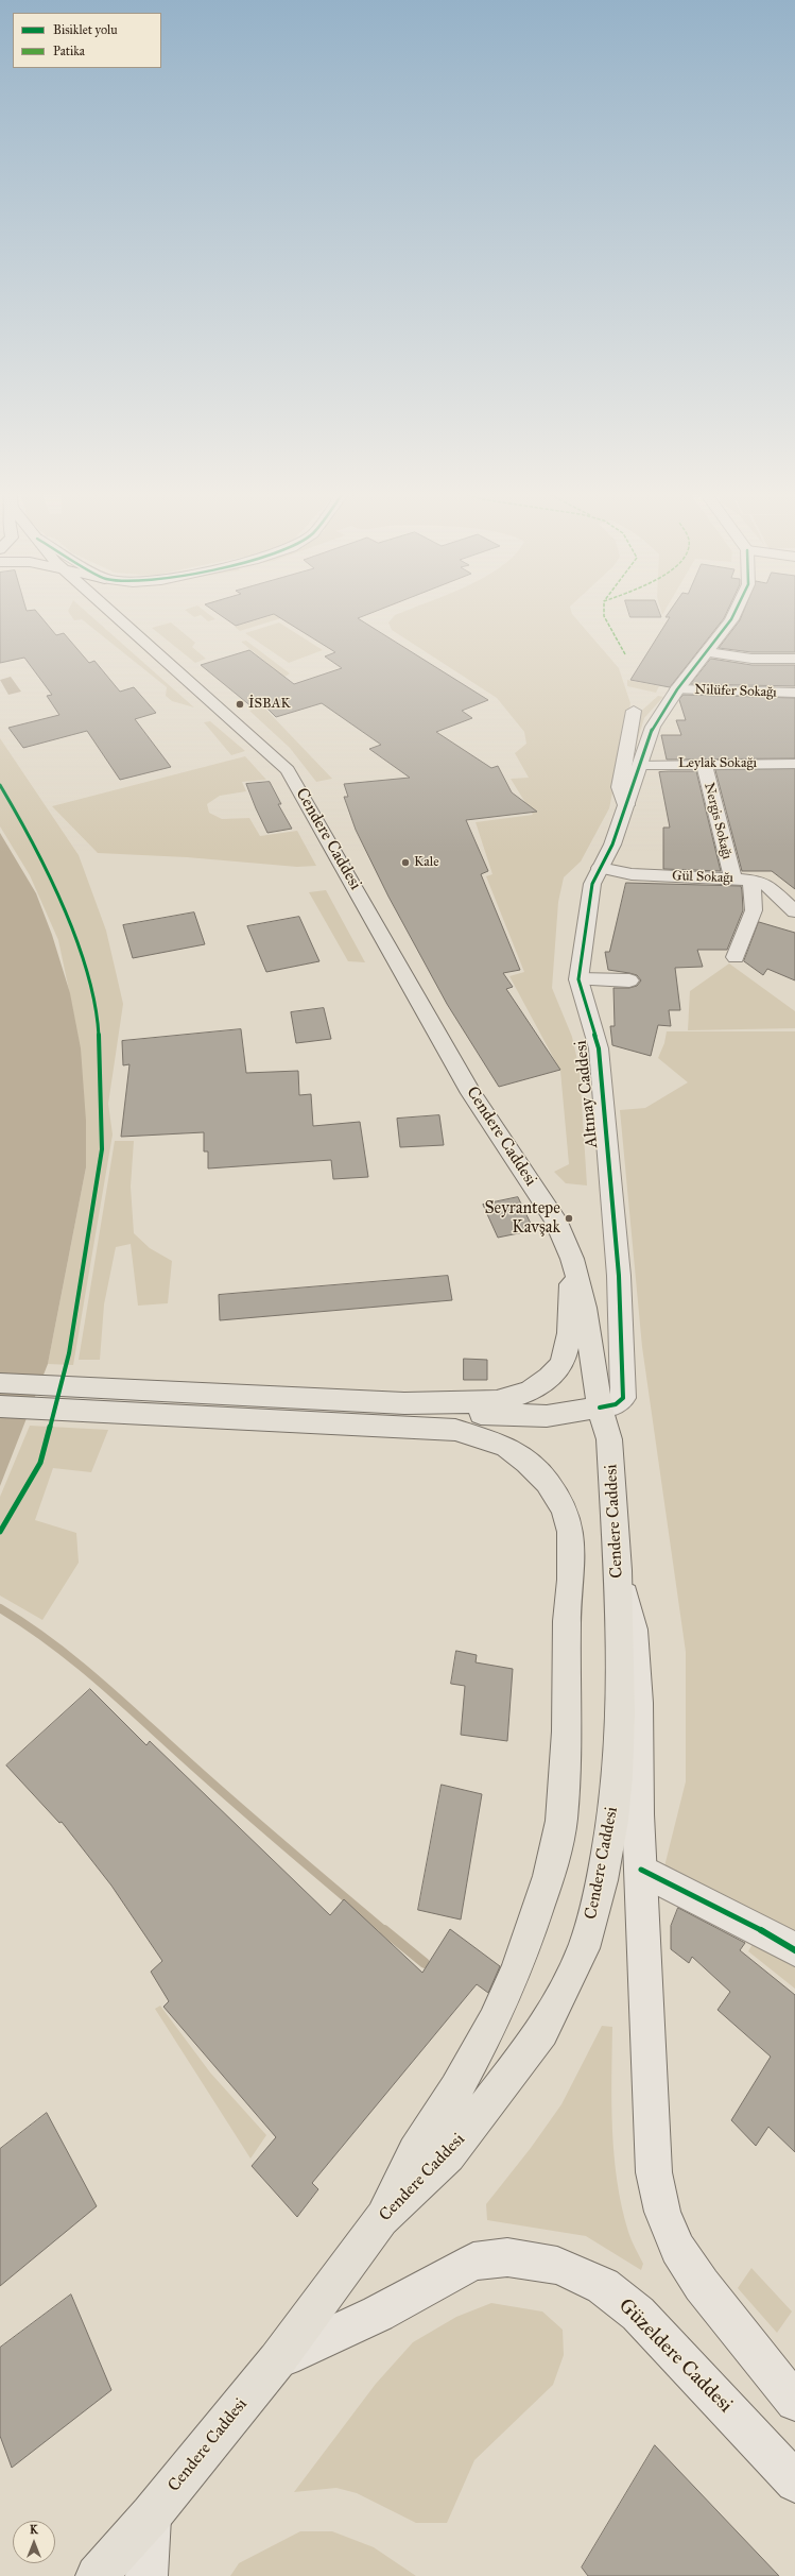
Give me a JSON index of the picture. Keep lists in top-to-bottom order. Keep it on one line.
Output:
{"streets":{"main road":["Cendere Caddesi"],"street":["Nilüfer Sokağı","Leylak Sokağı","Nergis Sokağı","Gül Sokağı","Altınay Caddesi","Güzeldere Caddesi"]},"crossings":[["Nilüfer Sokağı","Altınay Caddesi"],["Leylak Sokağı","Nergis Sokağı"],["Leylak Sokağı","Altınay Caddesi"],["Nergis Sokağı","Gül Sokağı"],["Cendere Caddesi","Altınay Caddesi"],["Cendere Caddesi","Güzeldere Caddesi"],["Gül Sokağı","Altınay Caddesi"]],"places":["İSBAK","Kale","Seyrantepe Kavşak"],"legend":["Bisiklet yolu","Patika"],"north":"top"}
